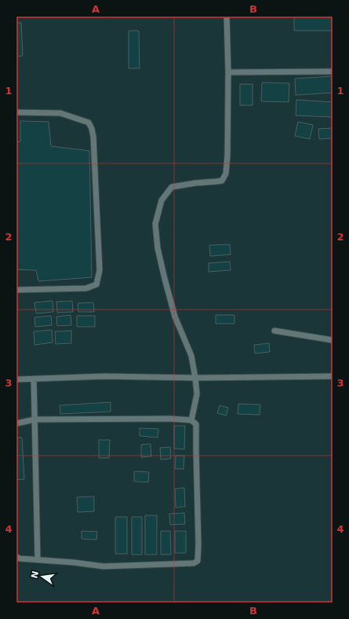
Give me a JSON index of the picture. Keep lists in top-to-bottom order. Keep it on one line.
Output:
{"north":"left","grid":{"columns":["A","B"],"rows":["1","2","3","4"]}}
